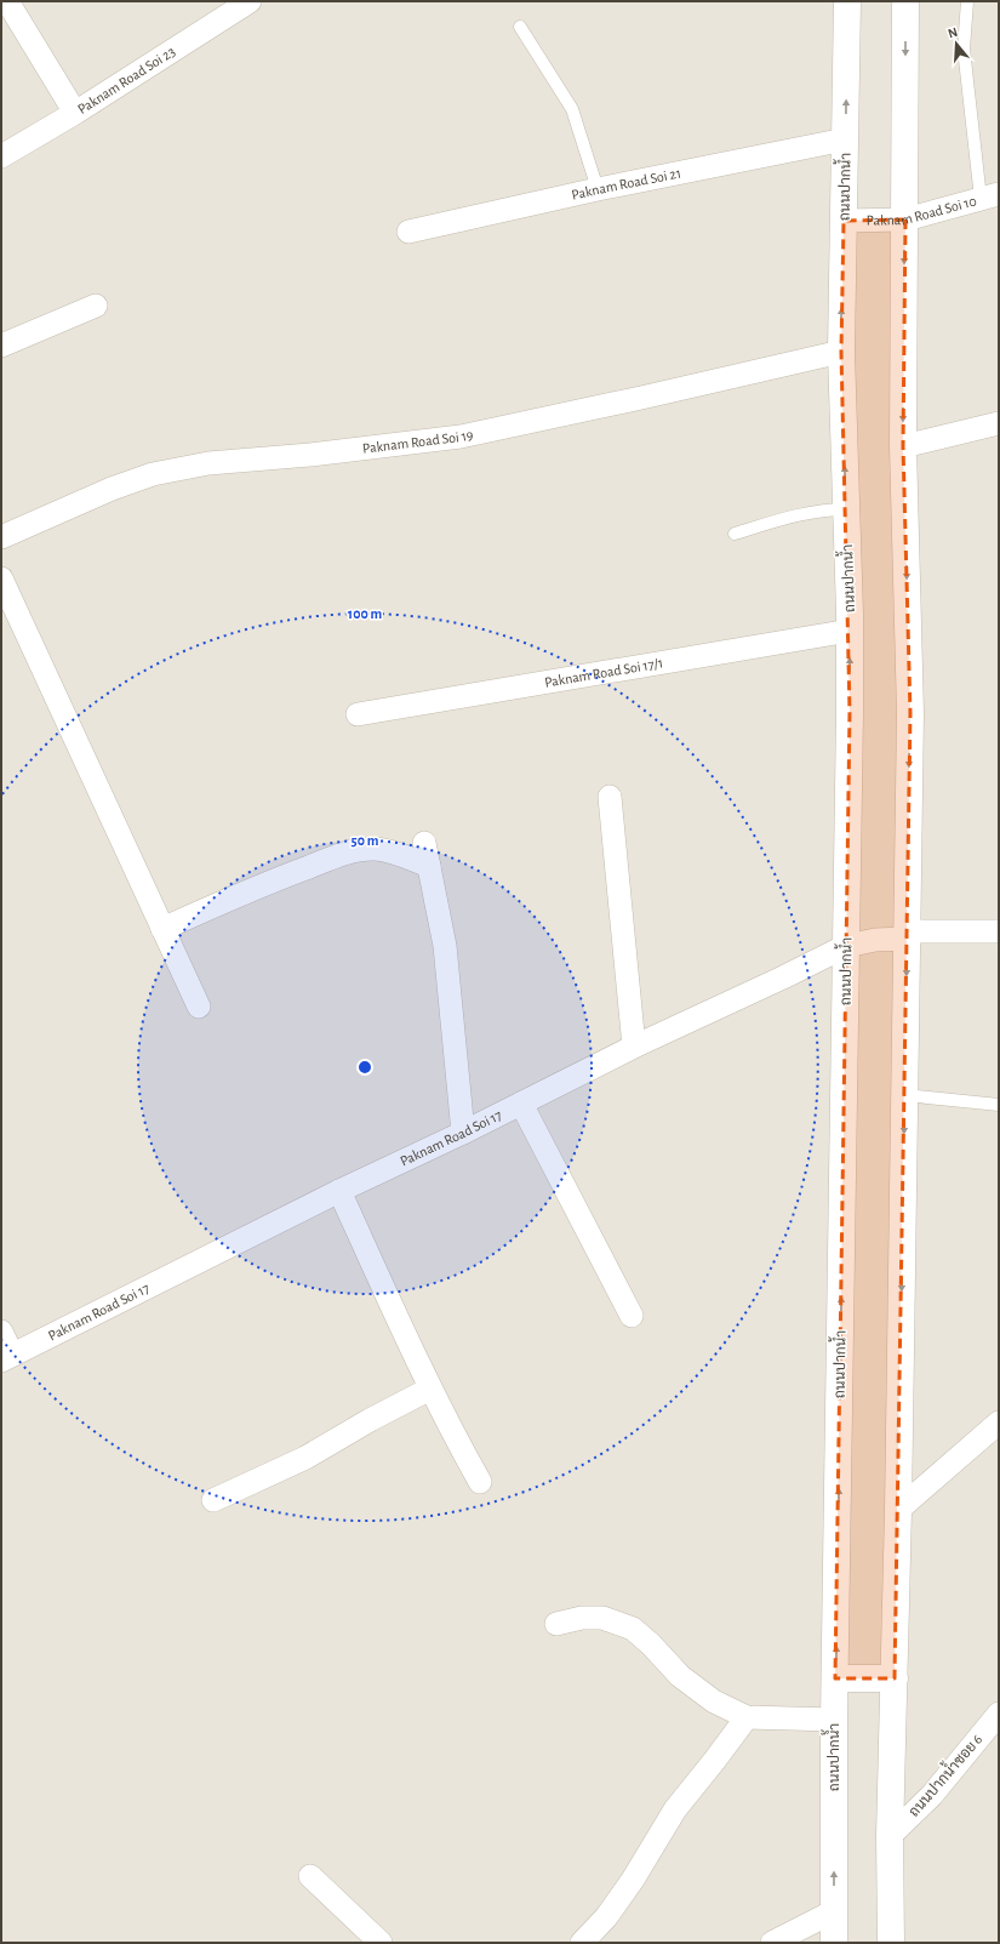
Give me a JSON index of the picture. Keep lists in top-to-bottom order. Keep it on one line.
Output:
{"streets":{"street":["Paknam Road Soi 23","Paknam Road Soi 21","ถนนปากน้ำ","Paknam Road Soi 10","Paknam Road Soi 19","Paknam Road Soi 17/1","Paknam Road Soi 17","ถนนปากน้ำซอย 6"]},"crossings":[["Paknam Road Soi 21","ถนนปากน้ำ"],["ถนนปากน้ำ","Paknam Road Soi 10"],["ถนนปากน้ำ","Paknam Road Soi 19"],["ถนนปากน้ำ","Paknam Road Soi 17/1"],["ถนนปากน้ำ","Paknam Road Soi 17"]],"north":"top","rings":["100 m","50 m"]}
